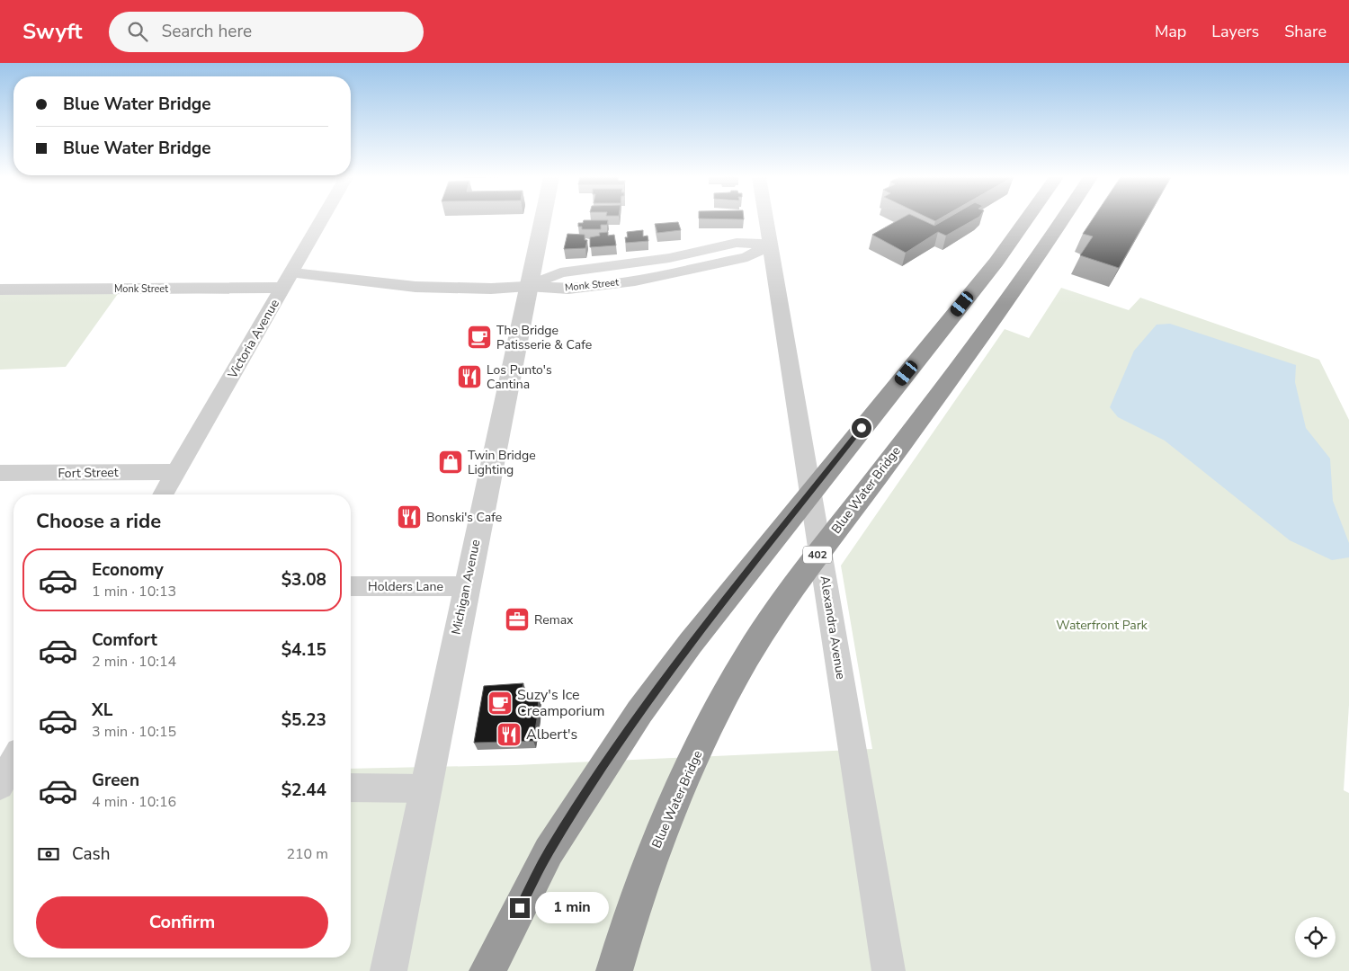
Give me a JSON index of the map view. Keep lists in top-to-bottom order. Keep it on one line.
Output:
{"streets":{"highway":["Blue Water Bridge","402"],"street":["Monk Street","Victoria Avenue","Fort Street","Holders Lane","Michigan Avenue","Alexandra Avenue"]},"crossings":[["Monk Street","Victoria Avenue"],["Monk Street","Michigan Avenue"],["Monk Street","Alexandra Avenue"],["Victoria Avenue","Fort Street"],["Holders Lane","Michigan Avenue"]],"parks":["Waterfront Park"],"places":{"cafe":["The Bridge Patisserie & Cafe","Suzy's Ice Creamporium"],"restaurant":["Los Punto's Cantina","Bonski's Cafe","Albert's"],"shop":["Twin Bridge Lighting"],"office":["Remax"]},"page":{"header":"Swyft","search":"Search here","nav":["Map","Layers","Share"],"banner":["Blue Water Bridge","Blue Water Bridge"],"heading":"Choose a ride","list":[{"name":"Economy","note":"1 min · 10:13","value":"$3.08"},{"name":"Comfort","note":"2 min · 10:14","value":"$4.15"},{"name":"XL","note":"3 min · 10:15","value":"$5.23"},{"name":"Green","note":"4 min · 10:16","value":"$2.44"}],"pay":["Cash","210 m"],"buttons":"Confirm","bubble":"1 min"}}
